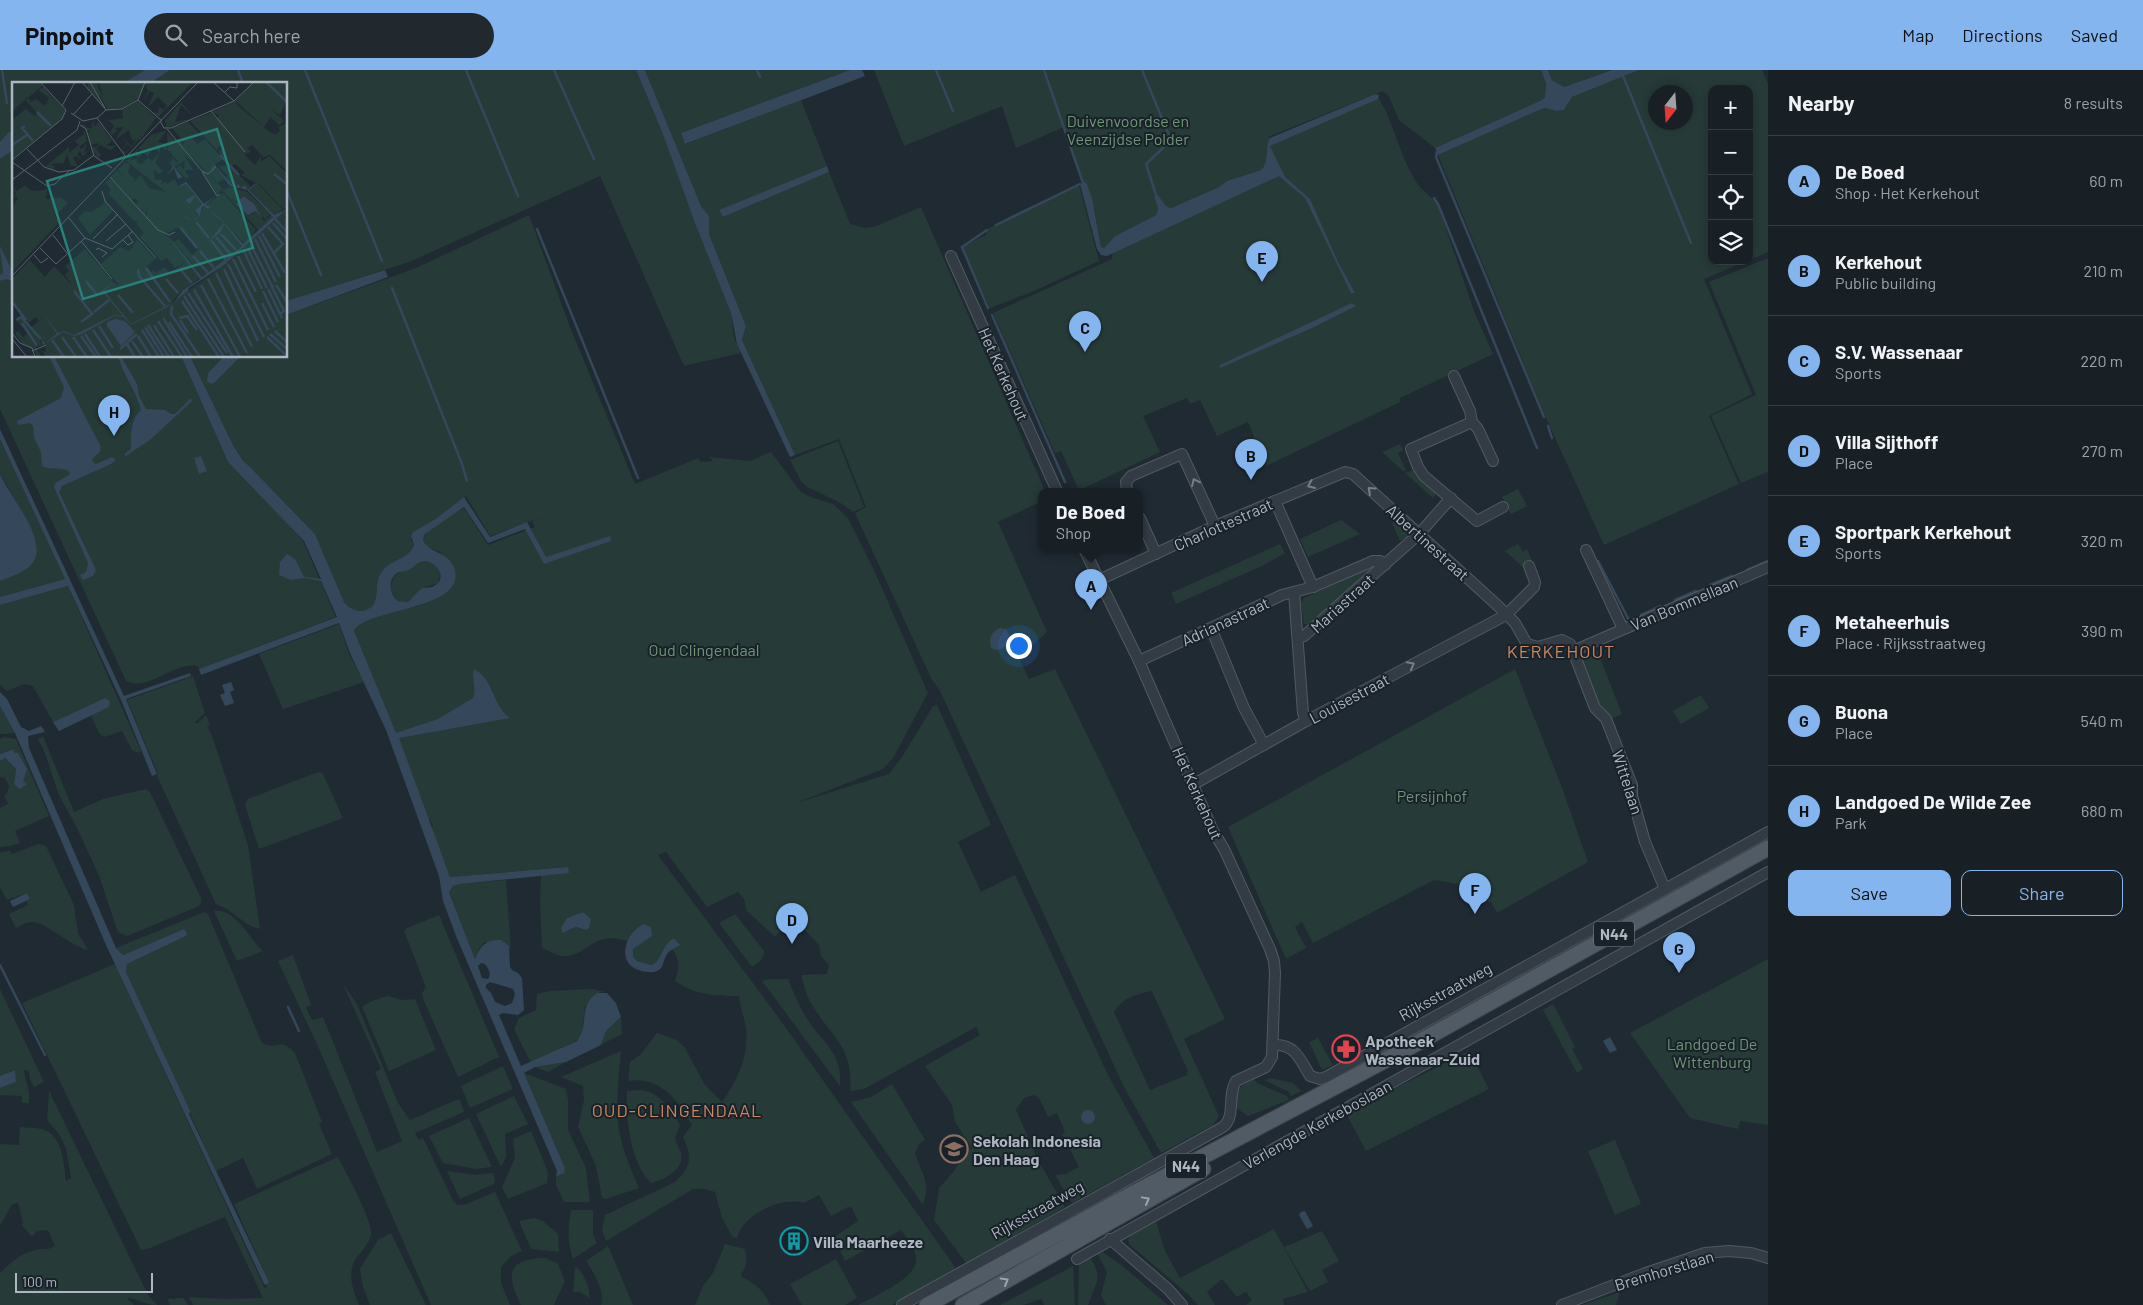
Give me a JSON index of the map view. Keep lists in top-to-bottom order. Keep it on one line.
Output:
{"streets":{"main road":["N44","Rijksstraatweg"],"street":["Het Kerkehout","Charlottestraat","Albertinestraat","Mariastraat","Van Bommellaan","Adrianastraat","Louisestraat","Wittelaan","Verlengde Kerkeboslaan","Bremhorstlaan"]},"crossings":[["Het Kerkehout","Charlottestraat"],["Het Kerkehout","Adrianastraat"],["Het Kerkehout","Louisestraat"],["Het Kerkehout","Rijksstraatweg"],["Charlottestraat","Albertinestraat"],["Albertinestraat","Mariastraat"],["Albertinestraat","Louisestraat"],["Mariastraat","Adrianastraat"],["Van Bommellaan","Wittelaan"],["Wittelaan","Rijksstraatweg"]],"one_way":["Albertinestraat","Louisestraat"],"districts":["KERKEHOUT","OUD-CLINGENDAAL"],"parks":["Duivenvoordse en Veenzijdse Polder","Oud Clingendaal","Persijnhof","Landgoed De Wittenburg"],"places":{"pharmacy":["Apotheek Wassenaar-Zuid"],"school or university":["Sekolah Indonesia Den Haag"],"building":["Villa Maarheeze"]},"scale_bar":"100 m","north":"bottom","page":{"header":"Pinpoint","search":"Search here","nav":["Map","Directions","Saved"],"heading":["Nearby","8 results"],"map_buttons":["+","−"],"list":[{"mark":"A","name":"De Boed","note":"Shop · Het Kerkehout","value":"60 m"},{"mark":"B","name":"Kerkehout","note":"Public building","value":"210 m"},{"mark":"C","name":"S.V. Wassenaar","note":"Sports","value":"220 m"},{"mark":"D","name":"Villa Sijthoff","note":"Place","value":"270 m"},{"mark":"E","name":"Sportpark Kerkehout","note":"Sports","value":"320 m"},{"mark":"F","name":"Metaheerhuis","note":"Place · Rijksstraatweg","value":"390 m"},{"mark":"G","name":"Buona","note":"Place","value":"540 m"},{"mark":"H","name":"Landgoed De Wilde Zee","note":"Park","value":"680 m"}],"pins":["E","C","H","B","A","F","D","G"],"popup":["De Boed","Shop"],"buttons":["Save","Share"],"scale":"100 m"}}
